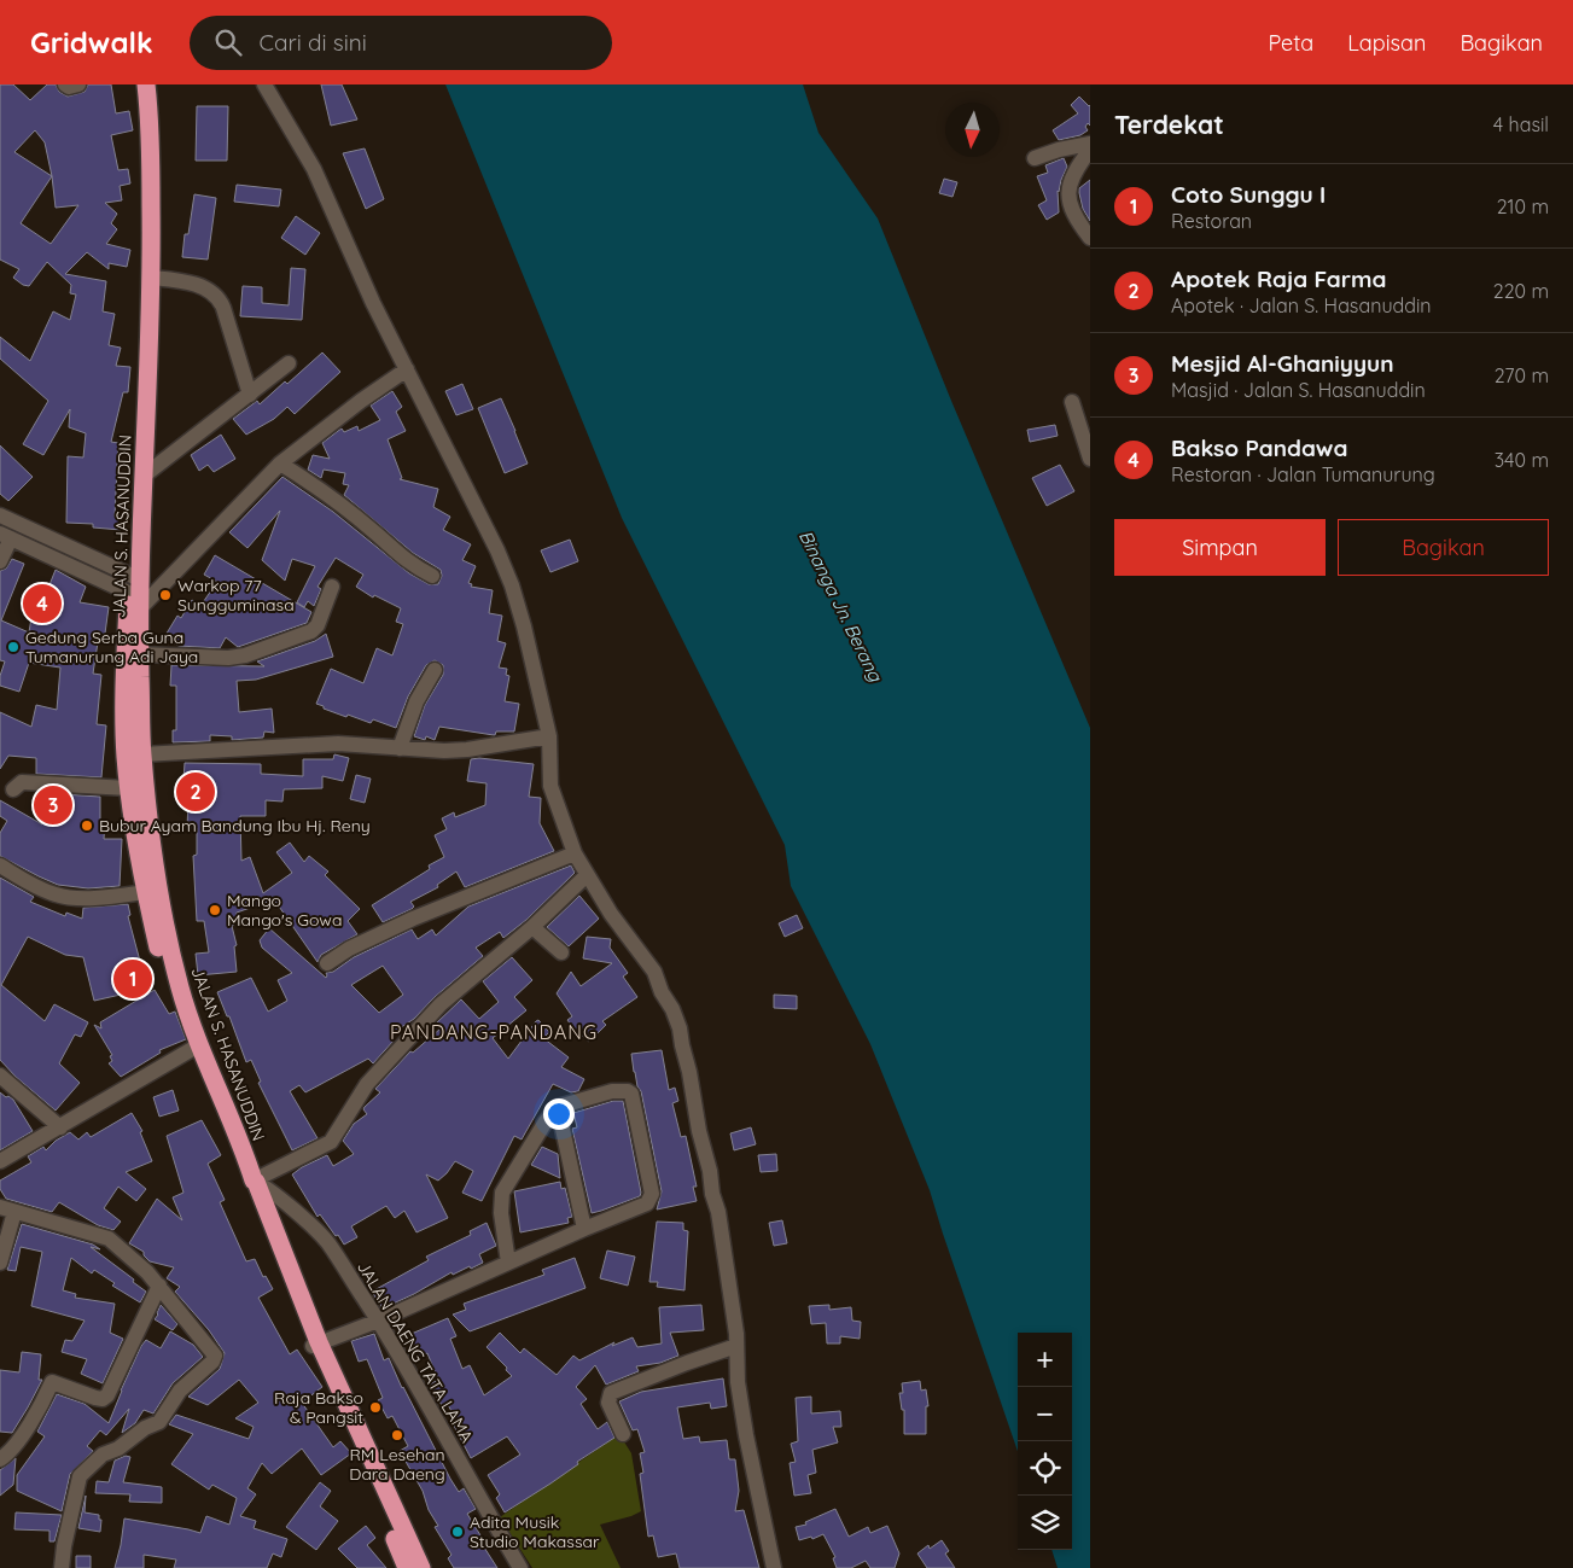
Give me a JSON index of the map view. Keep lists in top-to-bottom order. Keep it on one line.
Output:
{"streets":{"highway":["JALAN S. HASANUDDIN"],"street":["JALAN DAENG TATA LAMA"]},"crossings":[["JALAN S. HASANUDDIN","JALAN DAENG TATA LAMA"]],"districts":["PANDANG-PANDANG"],"water":["Binanga Jn. Berang"],"places":["Warkop 77 Sungguminasa","Gedung Serba Guna Tumanurung Adi Jaya","Bubur Ayam Bandung Ibu Hj. Reny","Mango Mango's Gowa","Raja Bakso & Pangsit","RM Lesehan Dara Daeng","Adita Musik Studio Makassar"],"north":"bottom","page":{"header":"Gridwalk","search":"Cari di sini","nav":["Peta","Lapisan","Bagikan"],"heading":["Terdekat","4 hasil"],"list":[{"mark":"1","name":"Coto Sunggu I","note":"Restoran","value":"210 m"},{"mark":"2","name":"Apotek Raja Farma","note":"Apotek · Jalan S. Hasanuddin","value":"220 m"},{"mark":"3","name":"Mesjid Al-Ghaniyyun","note":"Masjid · Jalan S. Hasanuddin","value":"270 m"},{"mark":"4","name":"Bakso Pandawa","note":"Restoran · Jalan Tumanurung","value":"340 m"}],"buttons":["Simpan","Bagikan"],"pins":["4","2","3","1"],"map_buttons":["+","−"]}}
